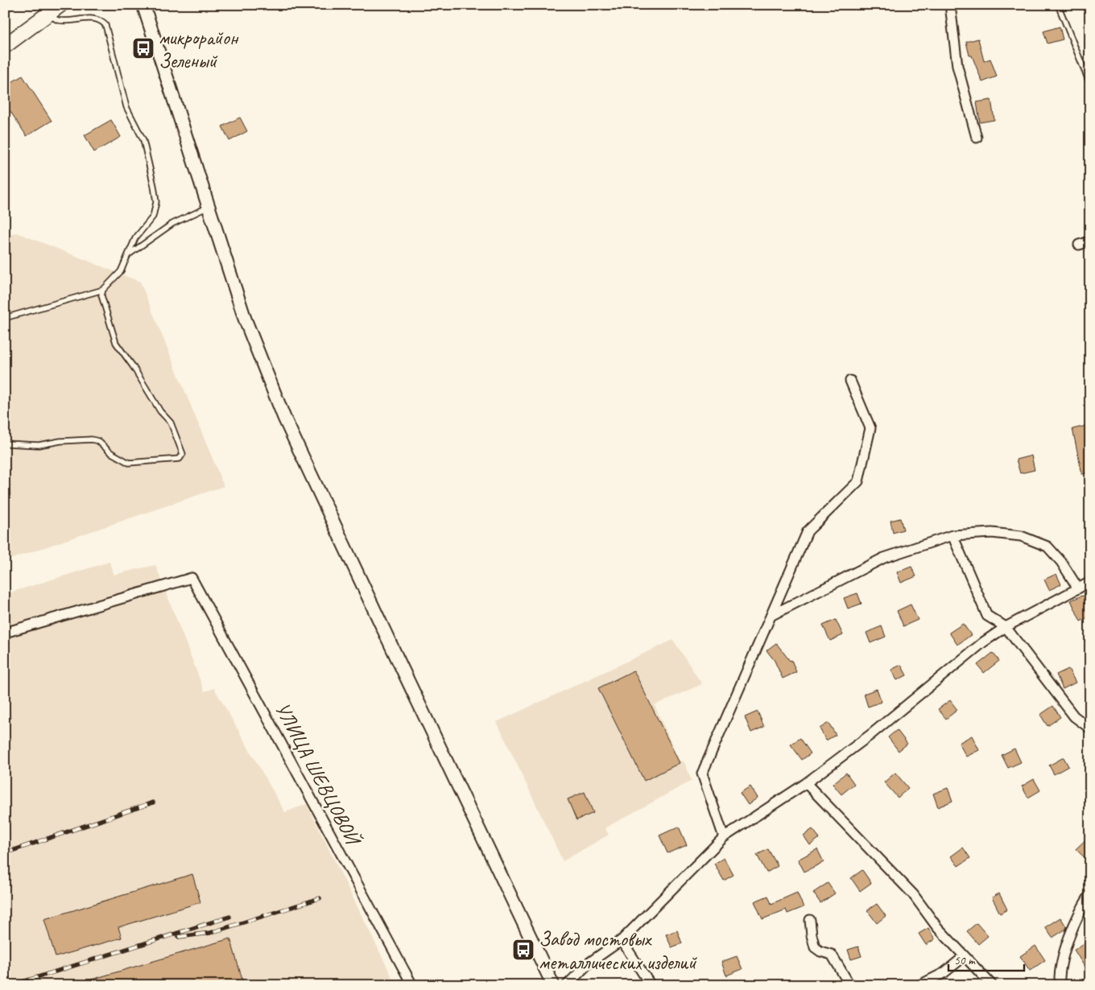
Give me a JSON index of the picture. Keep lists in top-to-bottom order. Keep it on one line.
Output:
{"streets":{"street":["УЛИЦА ШЕВЦОВОЙ"]},"places":{"bus stop":["микрорайон Зеленый","Завод мостовых металлических изделий"]},"scale_bar":"50 m"}
